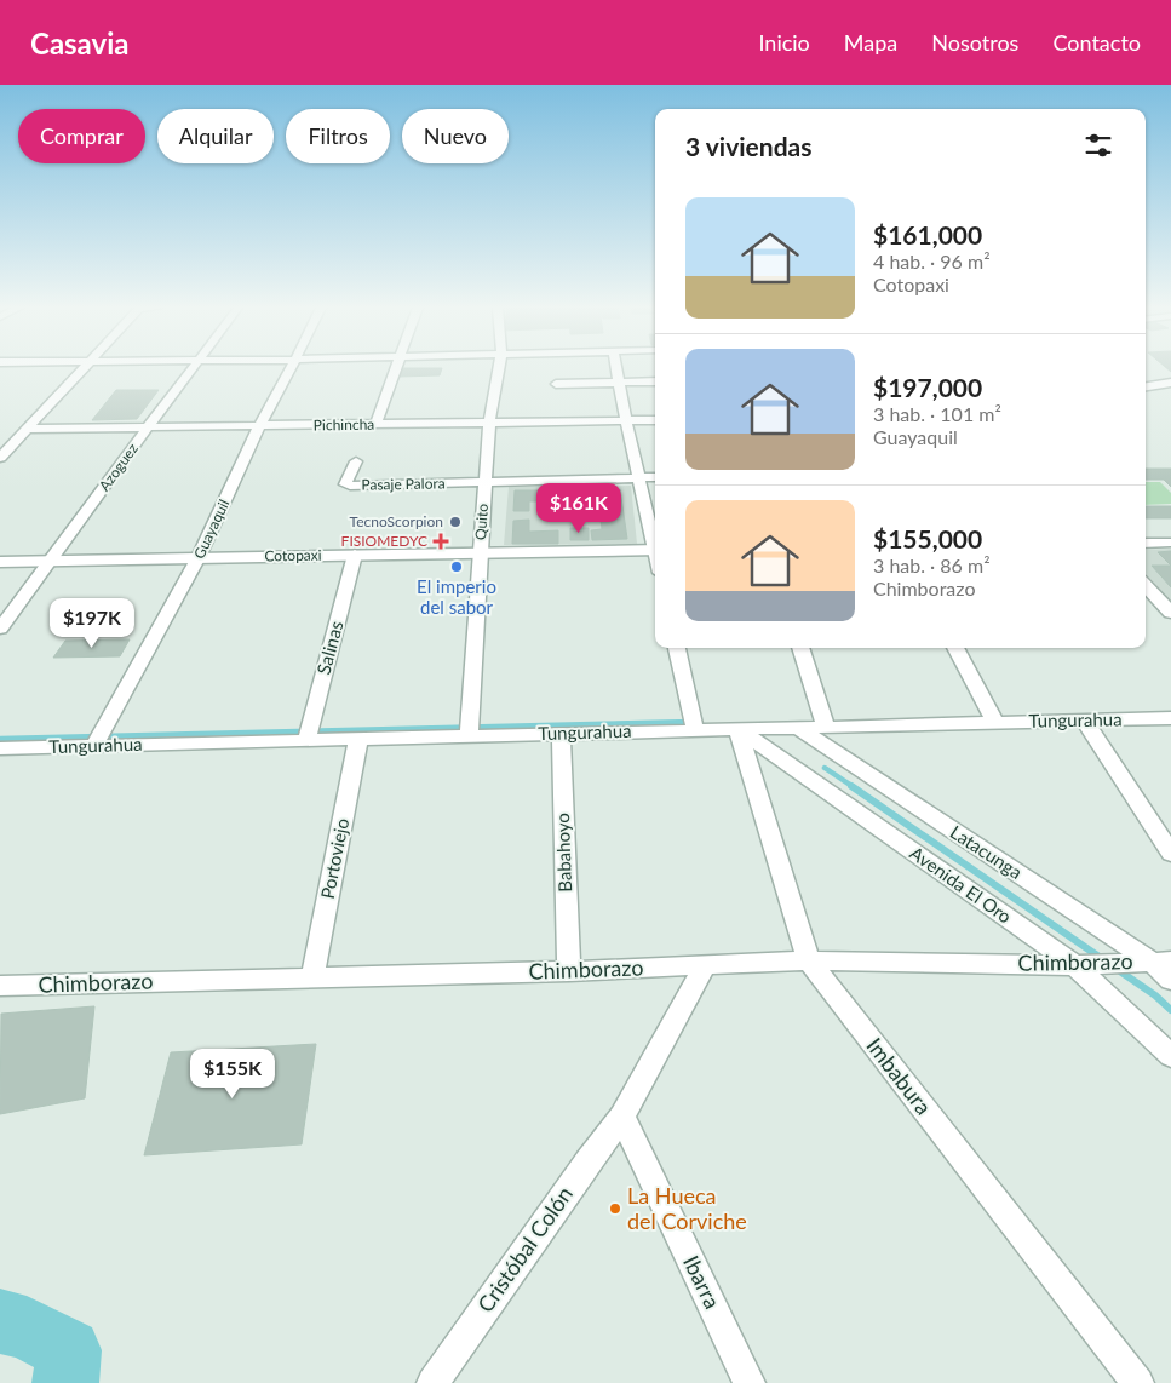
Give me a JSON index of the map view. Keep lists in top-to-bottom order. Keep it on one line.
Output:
{"streets":{"street":["Pichincha","Azoguez","Pasaje Palora","Quito","Guayaquil","Cotopaxi","Salinas","Tungurahua","Babahoyo","Latacunga","Portoviejo","Avenida El Oro","Chimborazo","Imbabura","Cristóbal Colón","Ibarra"]},"crossings":[["Pichincha","Azoguez"],["Pichincha","Quito"],["Pichincha","Guayaquil"],["Azoguez","Cotopaxi"],["Pasaje Palora","Quito"],["Quito","Cotopaxi"],["Quito","Tungurahua"],["Guayaquil","Cotopaxi"],["Guayaquil","Tungurahua"],["Cotopaxi","Salinas"],["Salinas","Tungurahua"],["Tungurahua","Babahoyo"],["Tungurahua","Latacunga"],["Tungurahua","Portoviejo"],["Tungurahua","Avenida El Oro"],["Tungurahua","Imbabura"],["Babahoyo","Chimborazo"],["Latacunga","Chimborazo"],["Portoviejo","Chimborazo"],["Avenida El Oro","Chimborazo"],["Avenida El Oro","Imbabura"],["Chimborazo","Imbabura"],["Chimborazo","Cristóbal Colón"],["Cristóbal Colón","Ibarra"]],"places":{"other":["TecnoScorpion","El imperio del sabor","La Hueca del Corviche"],"health":["FISIOMEDYC"]},"page":{"header":"Casavia","nav":["Inicio","Mapa","Nosotros","Contacto"],"chip":["Comprar","Alquilar","Filtros","Nuevo"],"heading":"3 viviendas","list":[{"name":"$161,000","note":"4 hab. · 96 m² · Cotopaxi"},{"name":"$197,000","note":"3 hab. · 101 m² · Guayaquil"},{"name":"$155,000","note":"3 hab. · 86 m² · Chimborazo"}],"price":["$161K","$197K","$155K"]}}
